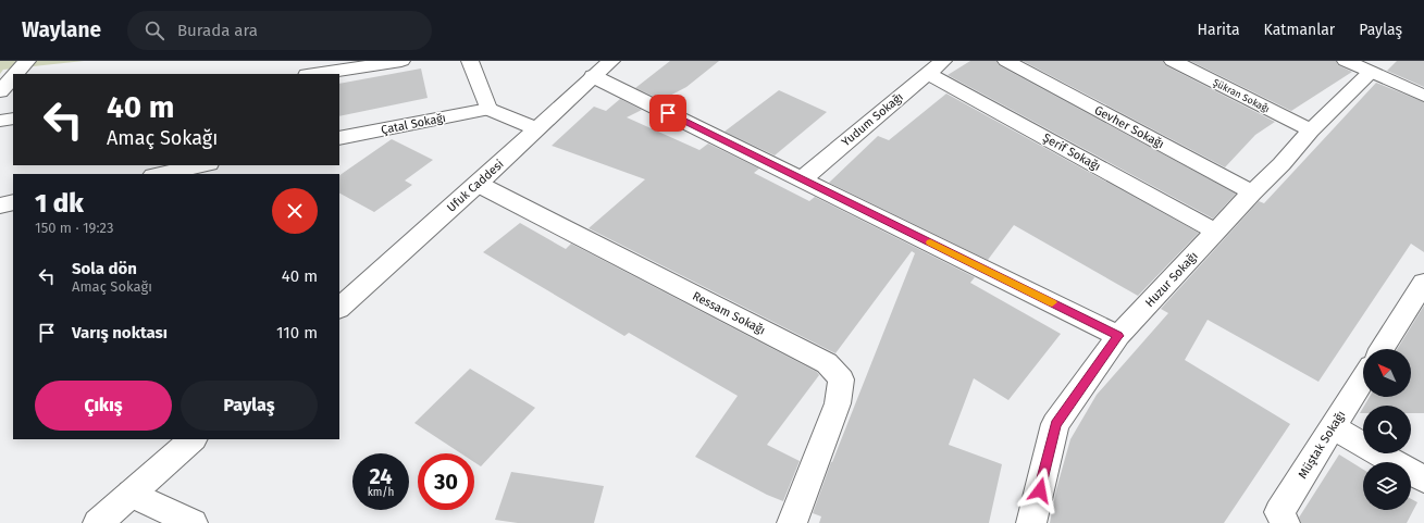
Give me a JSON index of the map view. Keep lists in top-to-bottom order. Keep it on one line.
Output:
{"streets":{"street":["Şükran Sokağı","Yudum Sokağı","Çatal Sokağı","Gevher Sokağı","Şerif Sokağı","Ufuk Caddesi","Huzur Sokağı","Ressam Sokağı","Müştak Sokağı"]},"crossings":[["Şükran Sokağı","Huzur Sokağı"],["Yudum Sokağı","Şerif Sokağı"],["Gevher Sokağı","Huzur Sokağı"],["Şerif Sokağı","Huzur Sokağı"],["Ufuk Caddesi","Ressam Sokağı"]],"north":"top left","page":{"header":"Waylane","search":"Burada ara","nav":["Harita","Katmanlar","Paylaş"],"turn":["40 m","Amaç Sokağı"],"heading":["1 dk","150 m · 19:23"],"list":[{"name":"Sola dön","note":"Amaç Sokağı","value":"40 m"},{"name":"Varış noktası","value":"110 m"}],"buttons":["Çıkış","Paylaş"],"speed":"24 km/h","limit":"30"}}
